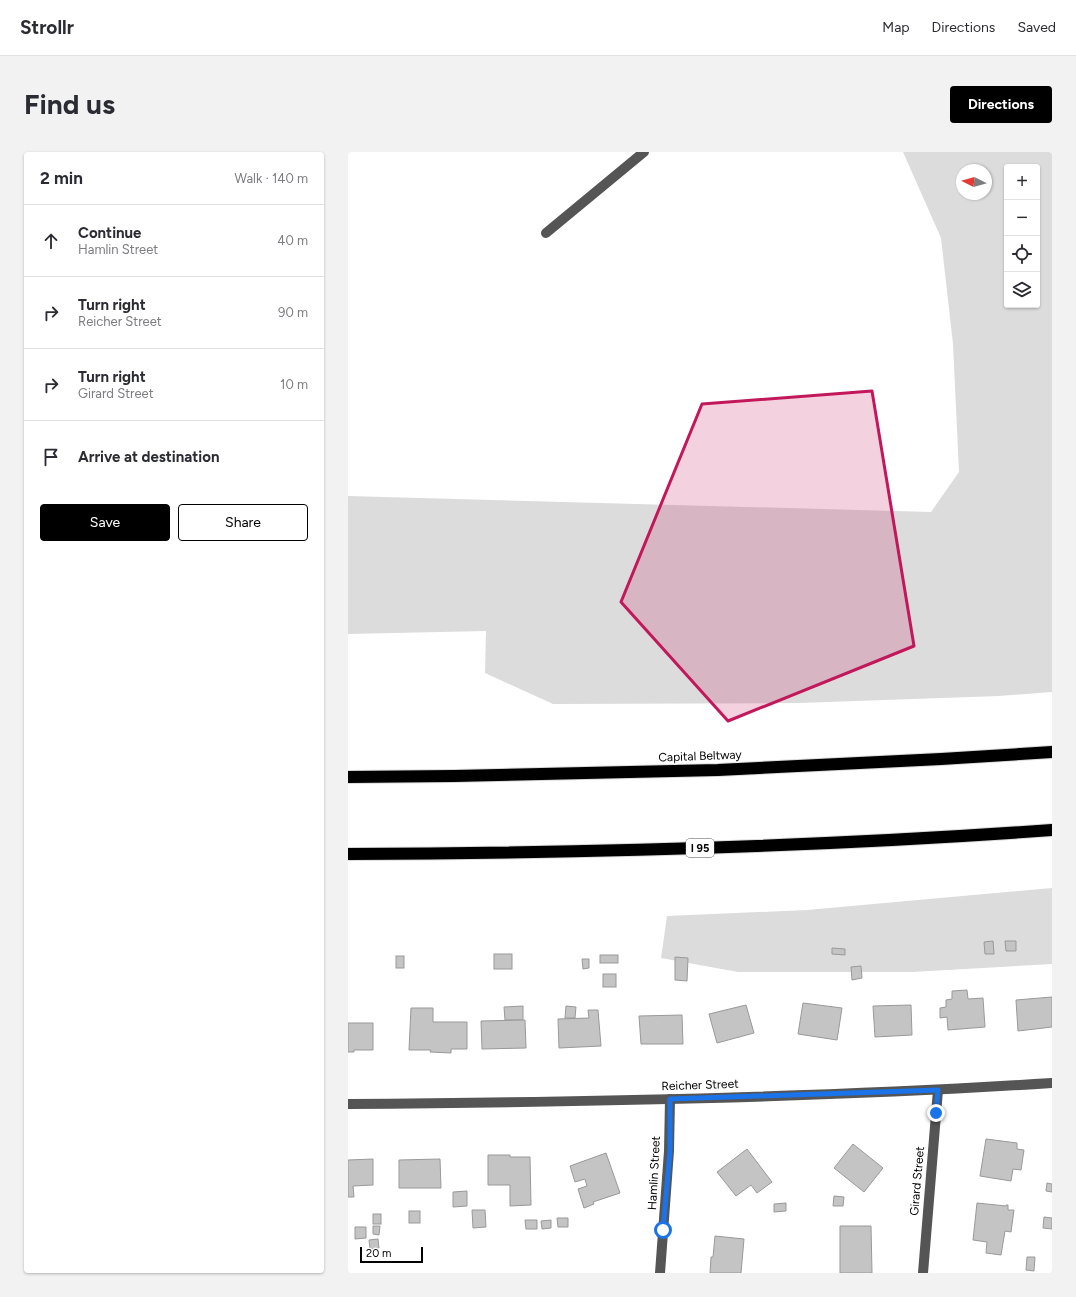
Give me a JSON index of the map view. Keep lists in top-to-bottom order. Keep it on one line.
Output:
{"streets":{"highway":["Capital Beltway","I 95"],"street":["Reicher Street","Hamlin Street","Girard Street"]},"crossings":[["Reicher Street","Hamlin Street"],["Reicher Street","Girard Street"]],"scale_bar":"20 m","north":"left","page":{"header":"Strollr","nav":["Map","Directions","Saved"],"buttons":["Directions",["Save","Share"]],"title":"Find us","heading":["2 min","Walk · 140 m"],"map_buttons":["+","−"],"list":[["Continue","Hamlin Street","40 m"],["Turn right","Reicher Street","90 m"],["Turn right","Girard Street","10 m"],"Arrive at destination"],"scale":"20 m"}}
